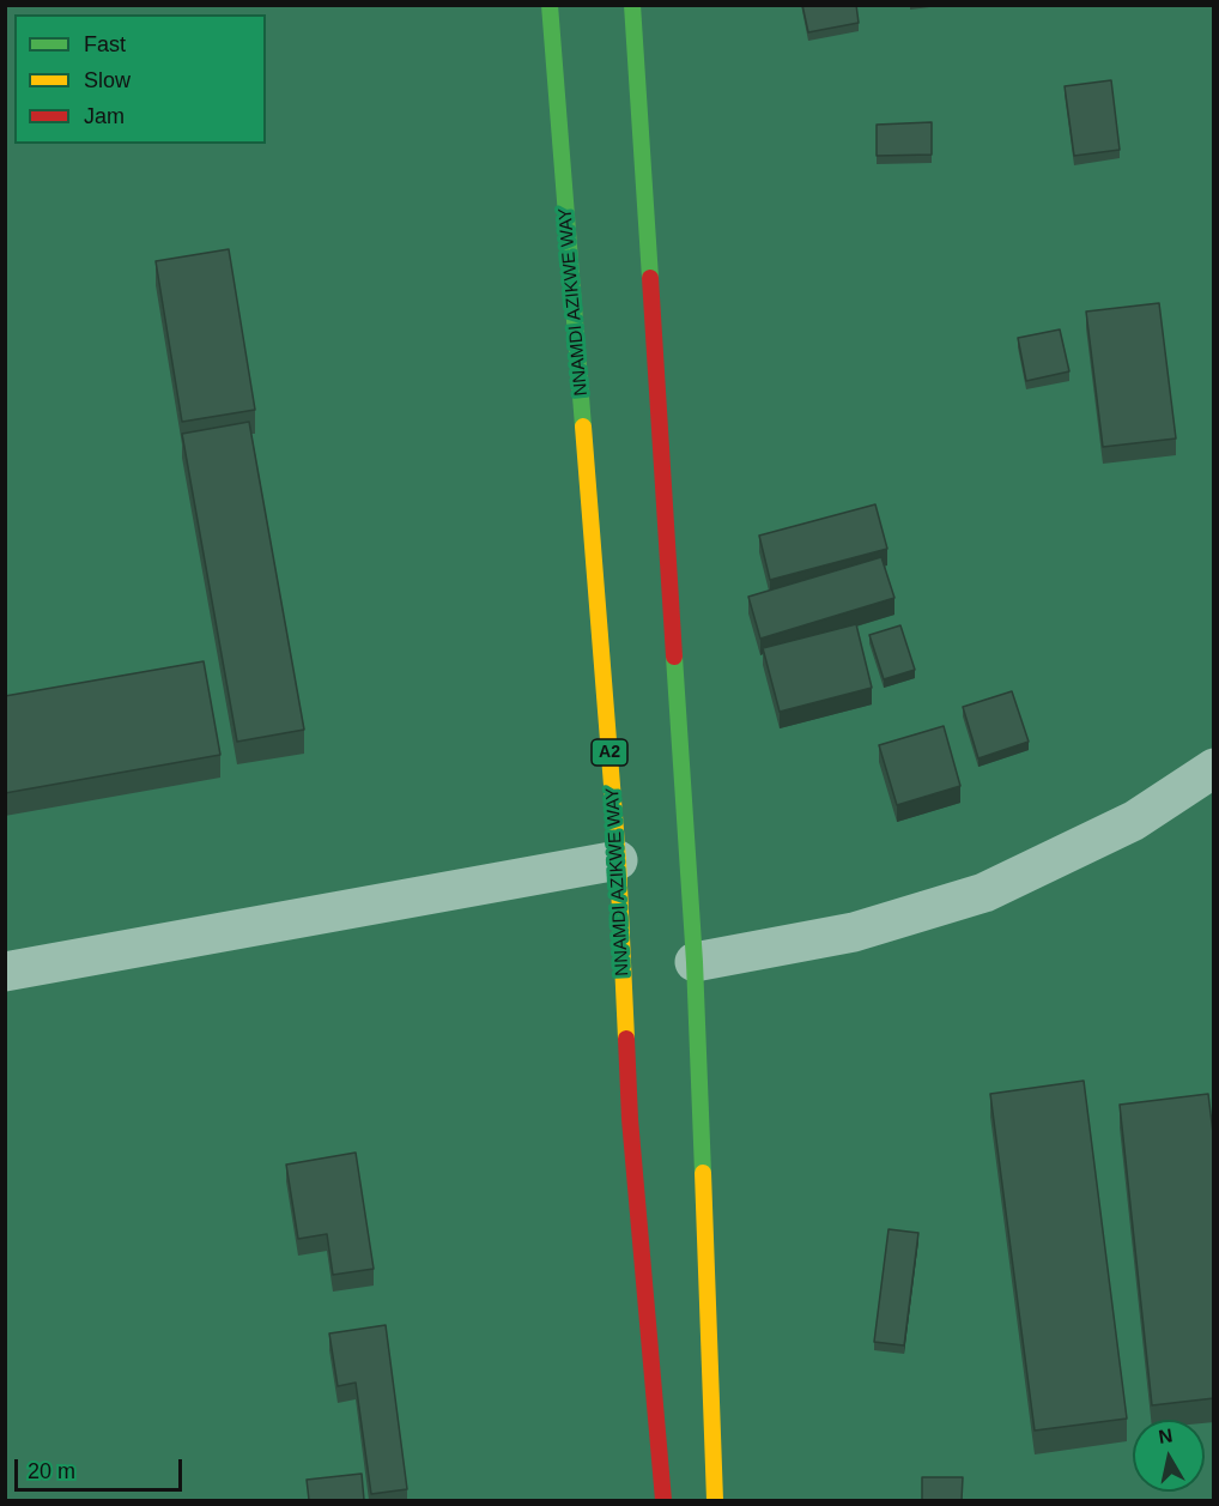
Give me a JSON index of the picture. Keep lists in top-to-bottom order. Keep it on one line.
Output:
{"streets":{"highway":["NNAMDI AZIKWE WAY","A2"]},"legend":["Fast","Slow","Jam"],"scale_bar":"20 m","north":"top"}
